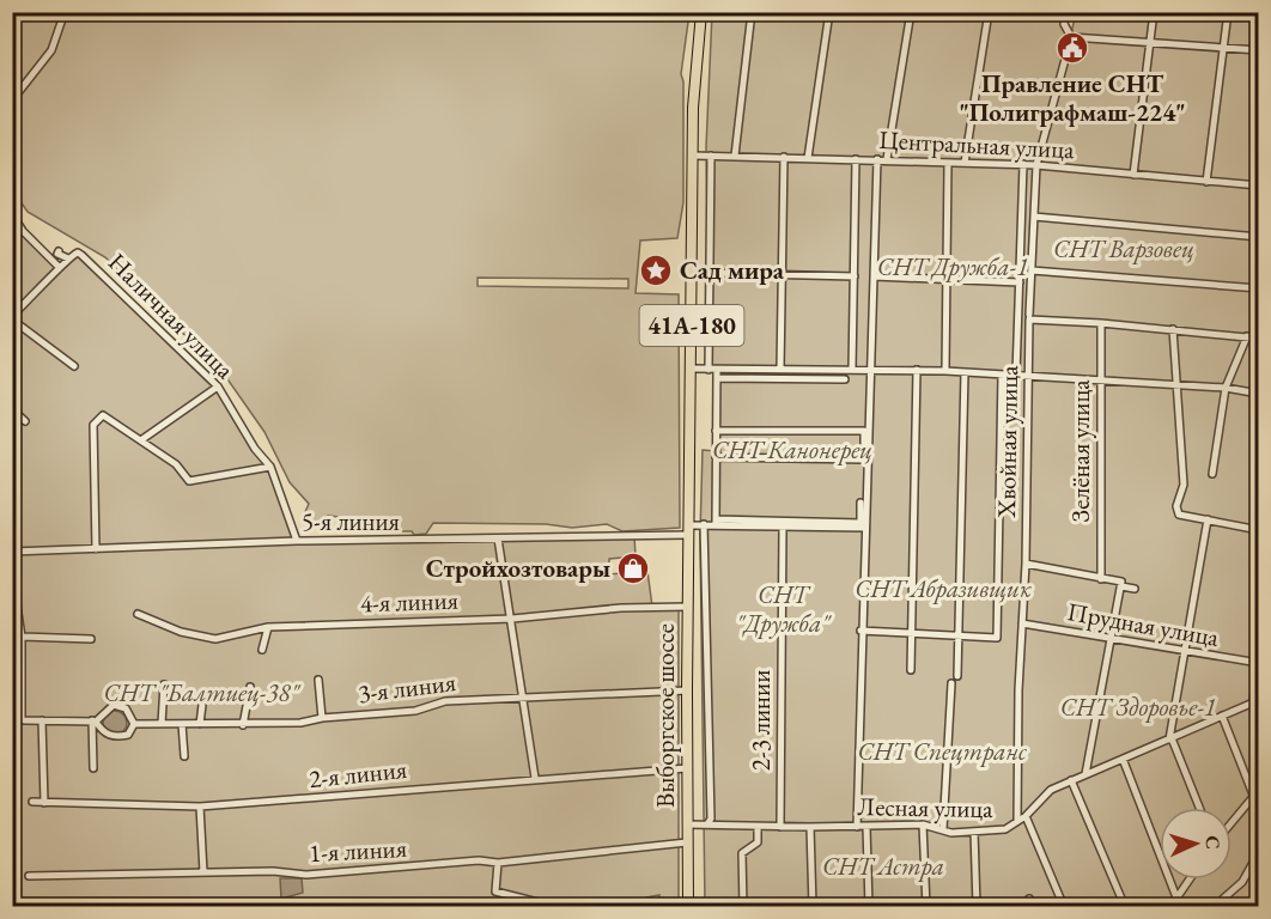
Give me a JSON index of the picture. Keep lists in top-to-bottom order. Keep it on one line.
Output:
{"streets":{"main road":["41А-180","Выборгское шоссе"],"street":["Центральная улица","Наличная улица","Хвойная улица","Зелёная улица","5-я линия","4-я линия","Прудная улица","3-я линия","2-3 линии","2-я линия","Лесная улица","1-я линия"]},"crossings":[["Центральная улица","41А-180"],["Центральная улица","Хвойная улица"],["Наличная улица","5-я линия"],["41А-180","5-я линия"],["41А-180","Выборгское шоссе"],["Хвойная улица","Прудная улица"],["Хвойная улица","Лесная улица"],["5-я линия","Выборгское шоссе"],["4-я линия","Выборгское шоссе"],["3-я линия","Выборгское шоссе"],["Выборгское шоссе","2-я линия"],["Выборгское шоссе","Лесная улица"],["Выборгское шоссе","1-я линия"],["2-3 линии","Лесная улица"]],"parks":["СНТ Варзовец","СНТ Дружба-1","СНТ Канонерец","СНТ Абразивщик","СНТ \"Дружба\"","СНТ \"Балтиец-38\"","СНТ Здоровье-1","СНТ Спецтранс","СНТ Астра"],"places":{"public building":["Правление СНТ \"Полиграфмаш-224\""],"place":["Сад мира"],"shop":["Стройхозтовары"]},"north":"right"}
